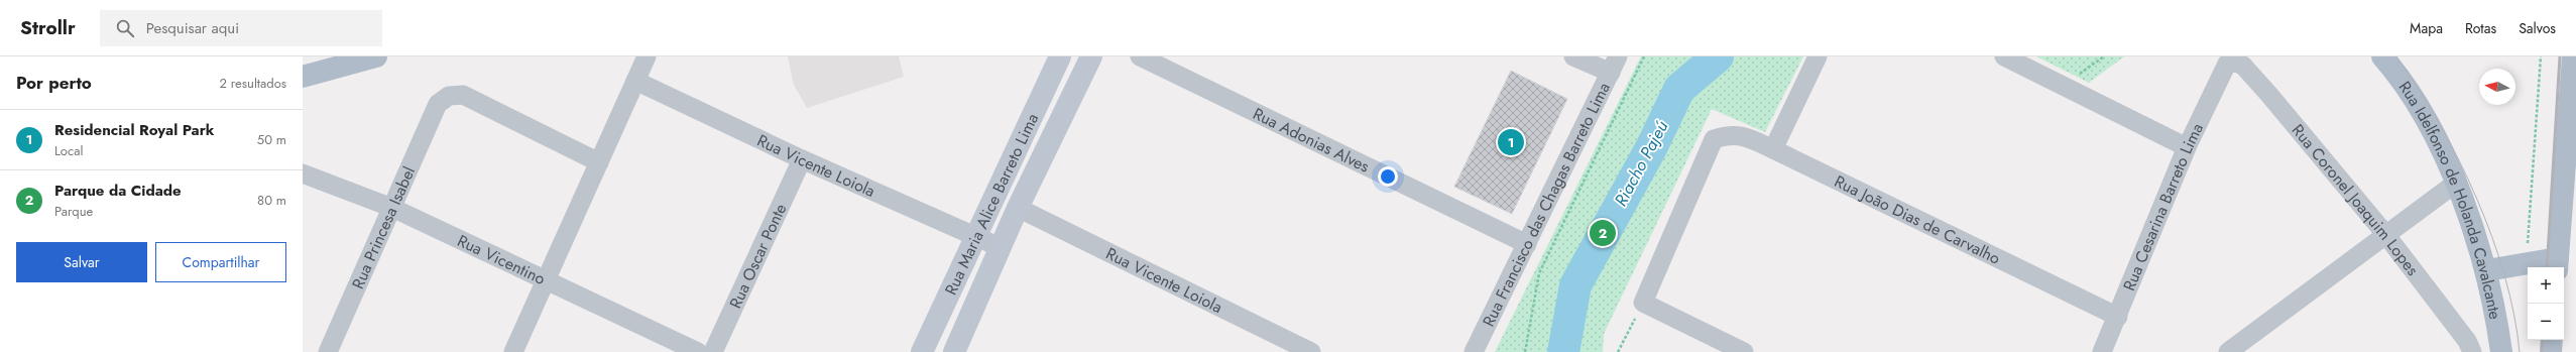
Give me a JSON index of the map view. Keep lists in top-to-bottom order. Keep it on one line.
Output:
{"streets":{"main road":["Rua Idelfonso de Holanda Cavalcante"],"street":["Rua Adonias Alves","Rua Vicente Loiola","Rua Coronel Joaquim Lopes","Rua Maria Alice Barreto Lima","Rua Francisco das Chagas Barreto Lima","Rua Cesarina Barreto Lima","Rua João Dias de Carvalho","Rua Princesa Isabel","Rua Oscar Ponte","Rua Vicentino"]},"crossings":[["Rua Adonias Alves","Rua Francisco das Chagas Barreto Lima"],["Rua Vicente Loiola","Rua Maria Alice Barreto Lima"],["Rua Vicente Loiola","Rua Oscar Ponte"],["Rua Coronel Joaquim Lopes","Rua Cesarina Barreto Lima"],["Rua Cesarina Barreto Lima","Rua João Dias de Carvalho"],["Rua Princesa Isabel","Rua Vicentino"]],"water":["Riacho Pajeú"],"north":"left","page":{"header":"Strollr","search":"Pesquisar aqui","nav":["Mapa","Rotas","Salvos"],"heading":["Por perto","2 resultados"],"list":[{"mark":"1","name":"Residencial Royal Park","note":"Local","value":"50 m"},{"mark":"2","name":"Parque da Cidade","note":"Parque","value":"80 m"}],"pins":["1","2"],"buttons":["Salvar","Compartilhar"],"map_buttons":["+","−"]}}
